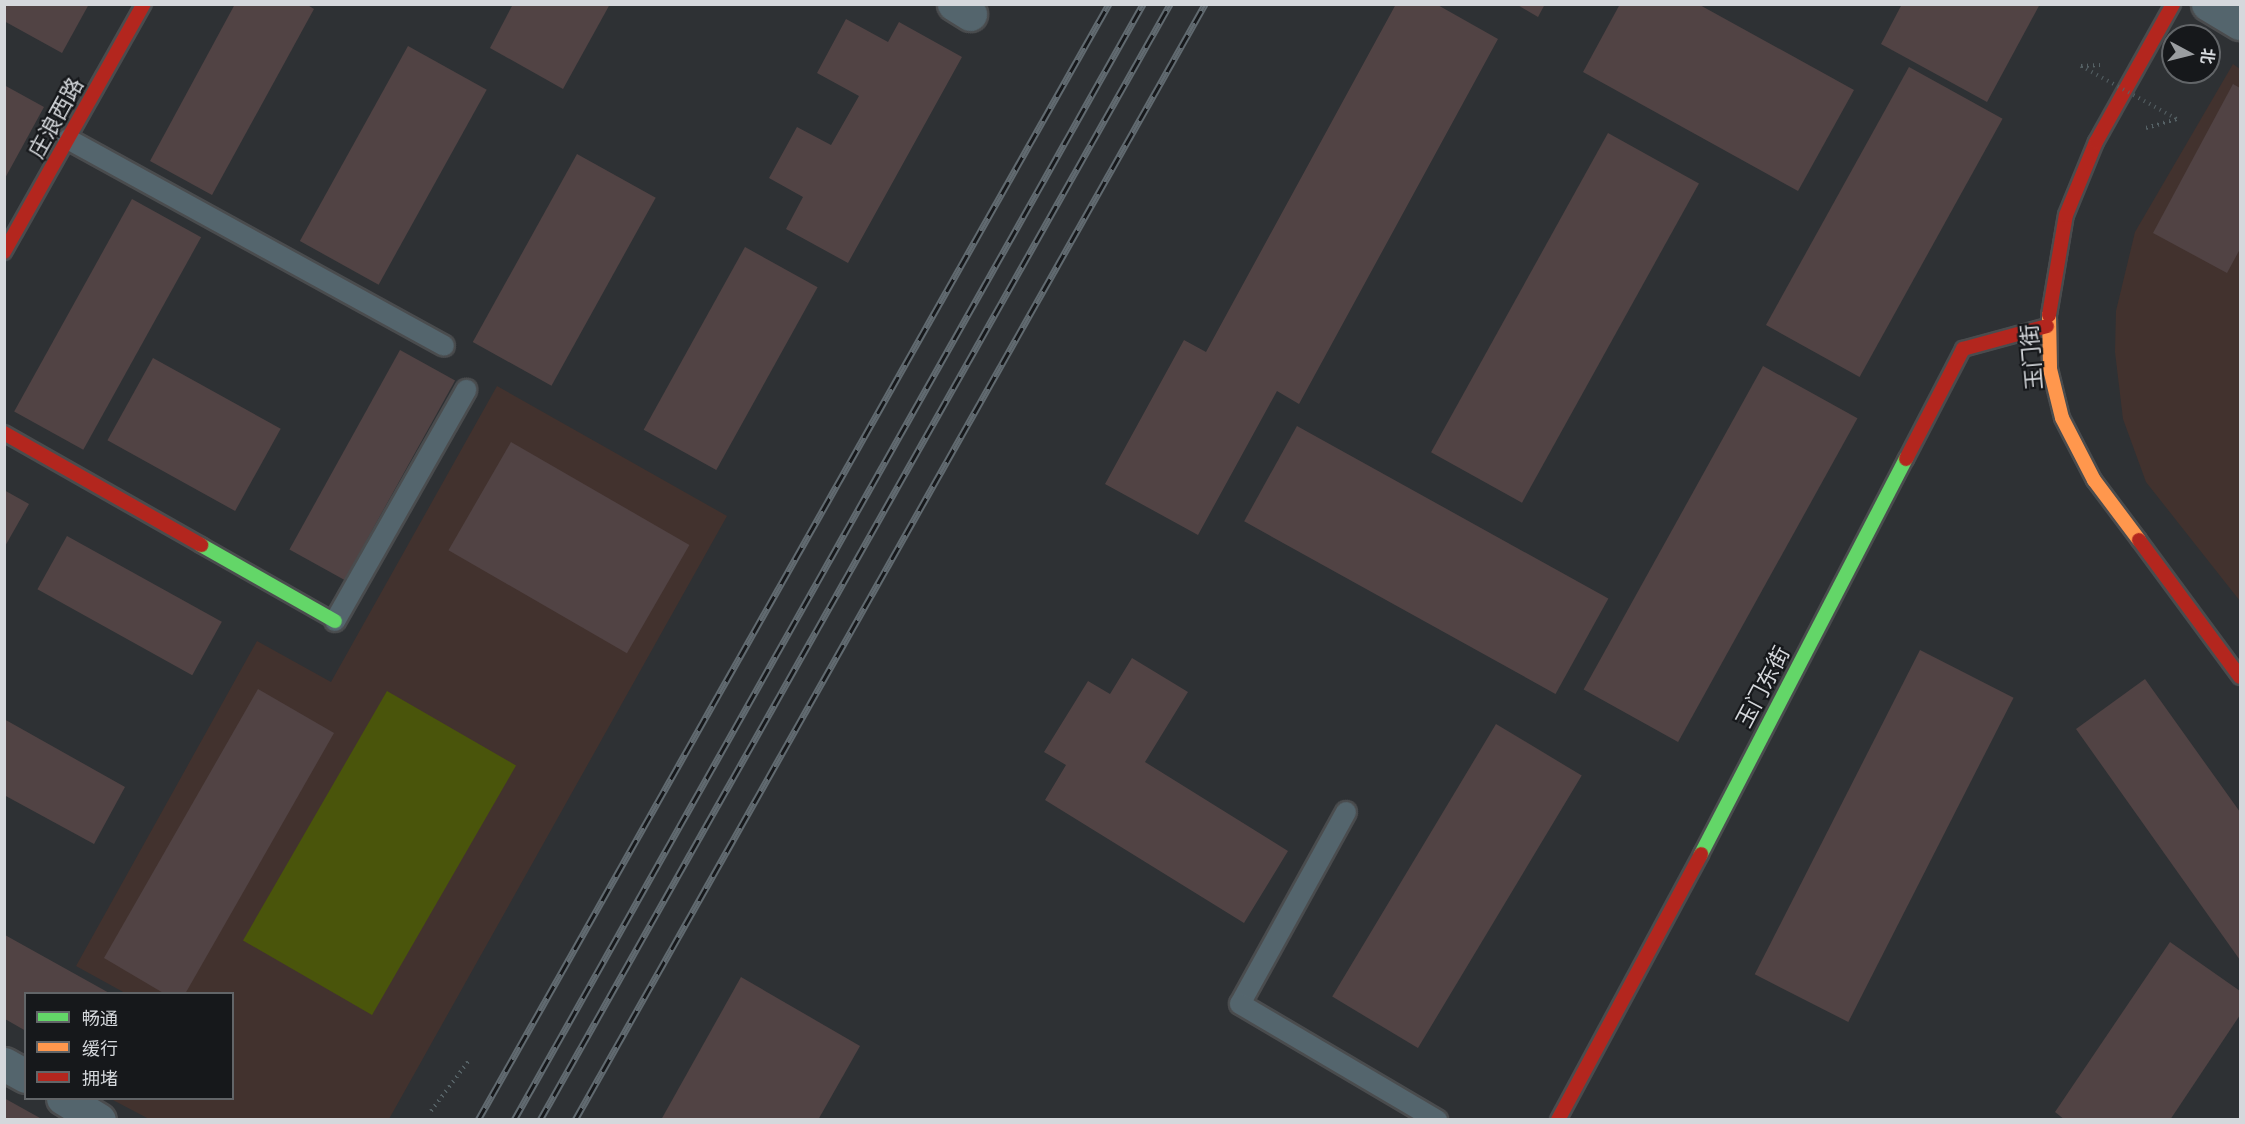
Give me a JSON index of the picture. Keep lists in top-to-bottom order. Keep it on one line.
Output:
{"streets":{"street":["庄浪西路","玉门街","玉门东街"]},"crossings":[["玉门街","玉门东街"]],"legend":["畅通","缓行","拥堵"],"north":"right"}
